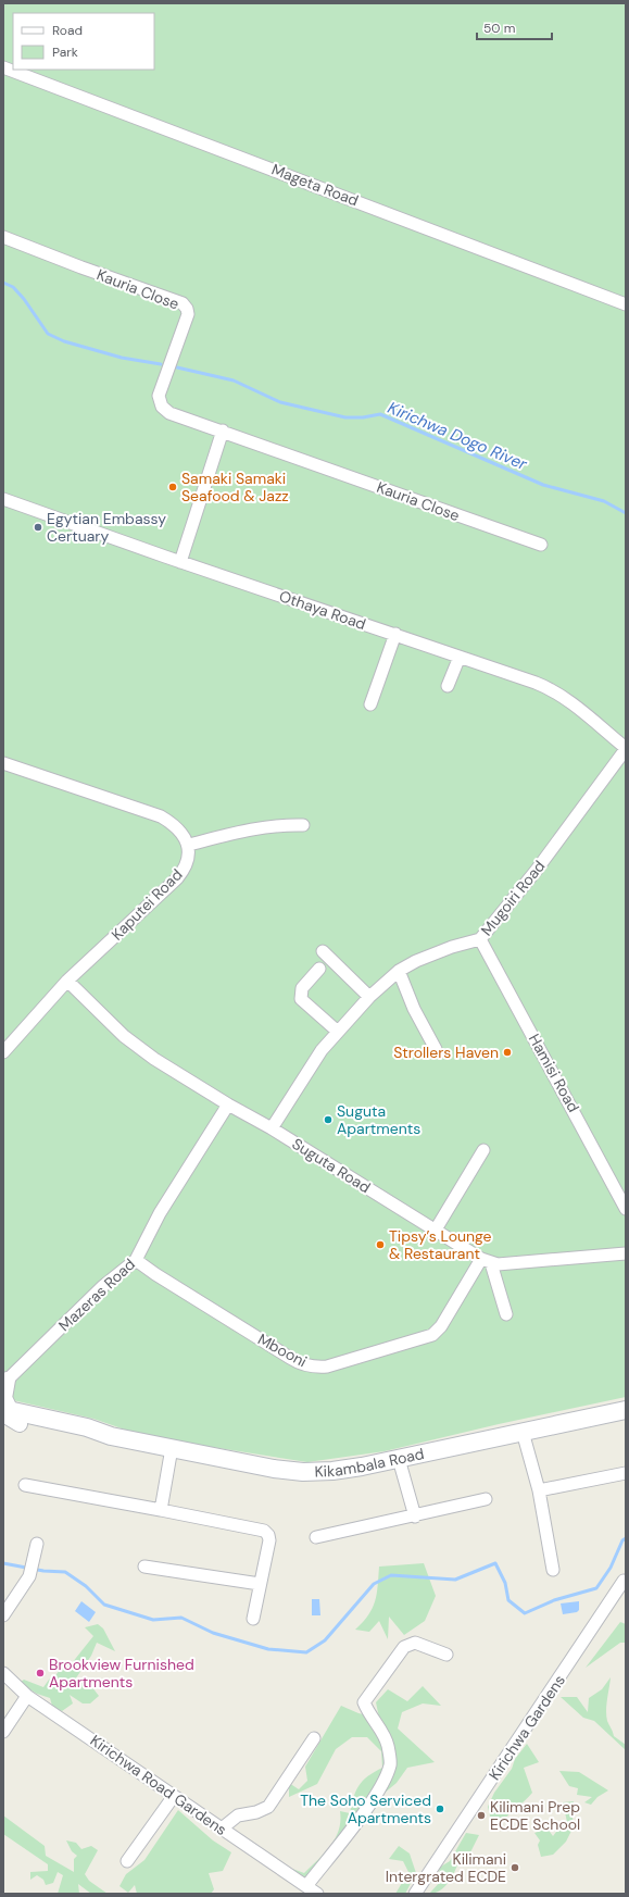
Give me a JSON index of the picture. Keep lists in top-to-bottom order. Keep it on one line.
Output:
{"streets":{"main road":["Kikambala Road"],"street":["Mageta Road","Kauria Close","Othaya Road","Mugoiri Road","Kaputei Road","Hamisi Road","Suguta Road","Mazeras Road","Mbooni","Kirichwa Gardens","Kirichwa Road Gardens"]},"crossings":[["Othaya Road","Mugoiri Road"],["Mugoiri Road","Hamisi Road"],["Mugoiri Road","Suguta Road"],["Kaputei Road","Suguta Road"],["Suguta Road","Mazeras Road"],["Suguta Road","Mbooni"],["Mazeras Road","Mbooni"]],"water":["Kirichwa Dogo River"],"places":["Samaki Samaki Seafood & Jazz","Egytian Embassy Certuary","Strollers Haven","Suguta Apartments","Tipsy’s Lounge & Restaurant","Brookview Furnished Apartments","The Soho Serviced Apartments","Kilimani Prep ECDE School","Kilimani Intergrated ECDE"],"legend":["Road","Park"],"scale_bar":"50 m"}
